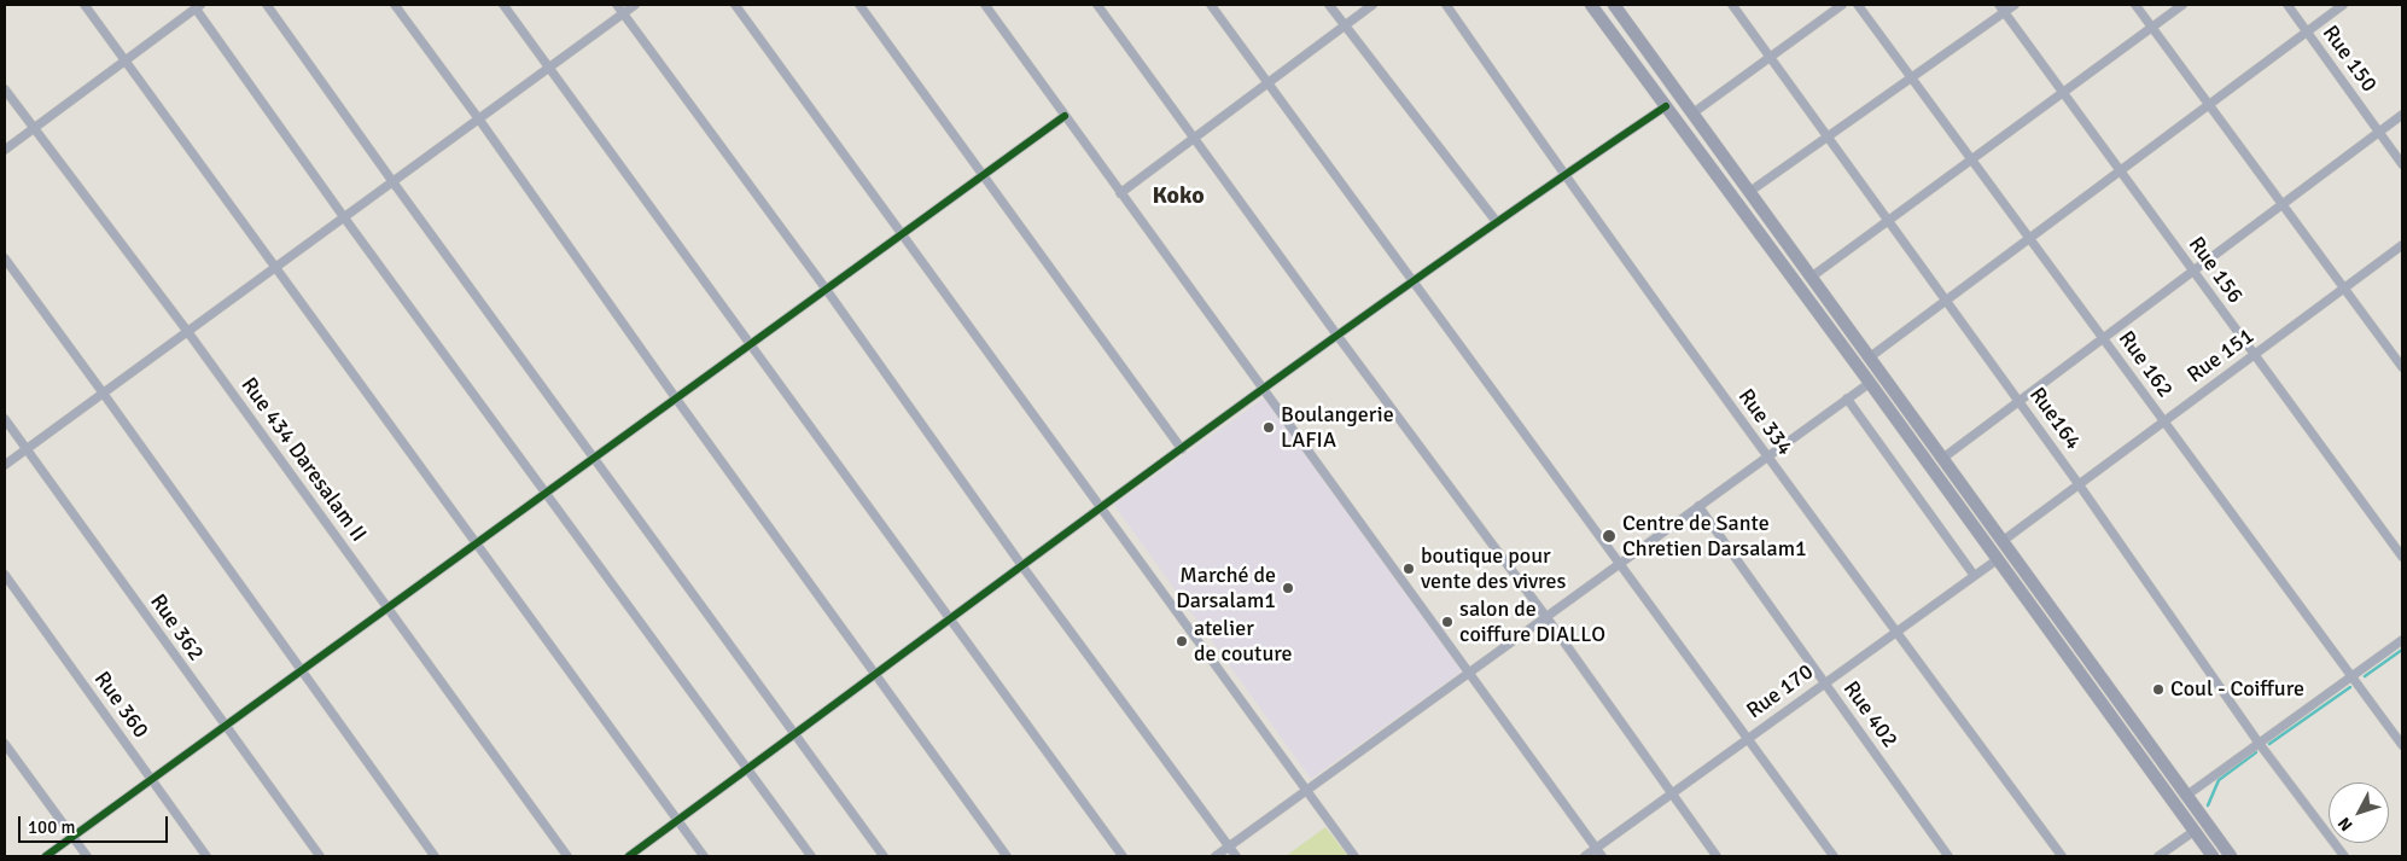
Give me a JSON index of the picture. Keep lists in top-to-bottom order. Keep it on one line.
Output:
{"streets":{"street":["Rue 150","Rue 156","Rue 151","Rue 162","Rue164","Rue 334","Rue 434 Daresalam II","Rue 362","Rue 170","Rue 360","Rue 402"]},"crossings":[["Rue 156","Rue 151"],["Rue 151","Rue 162"],["Rue 151","Rue164"],["Rue 334","Rue 170"],["Rue 170","Rue 402"]],"districts":["Koko"],"places":["Boulangerie LAFIA","Centre de Sante Chretien Darsalam1","boutique pour vente des vivres","Marché de Darsalam1","salon de coiffure DIALLO","atelier de couture","Coul - Coiffure"],"scale_bar":"100 m","north":"bottom left"}
